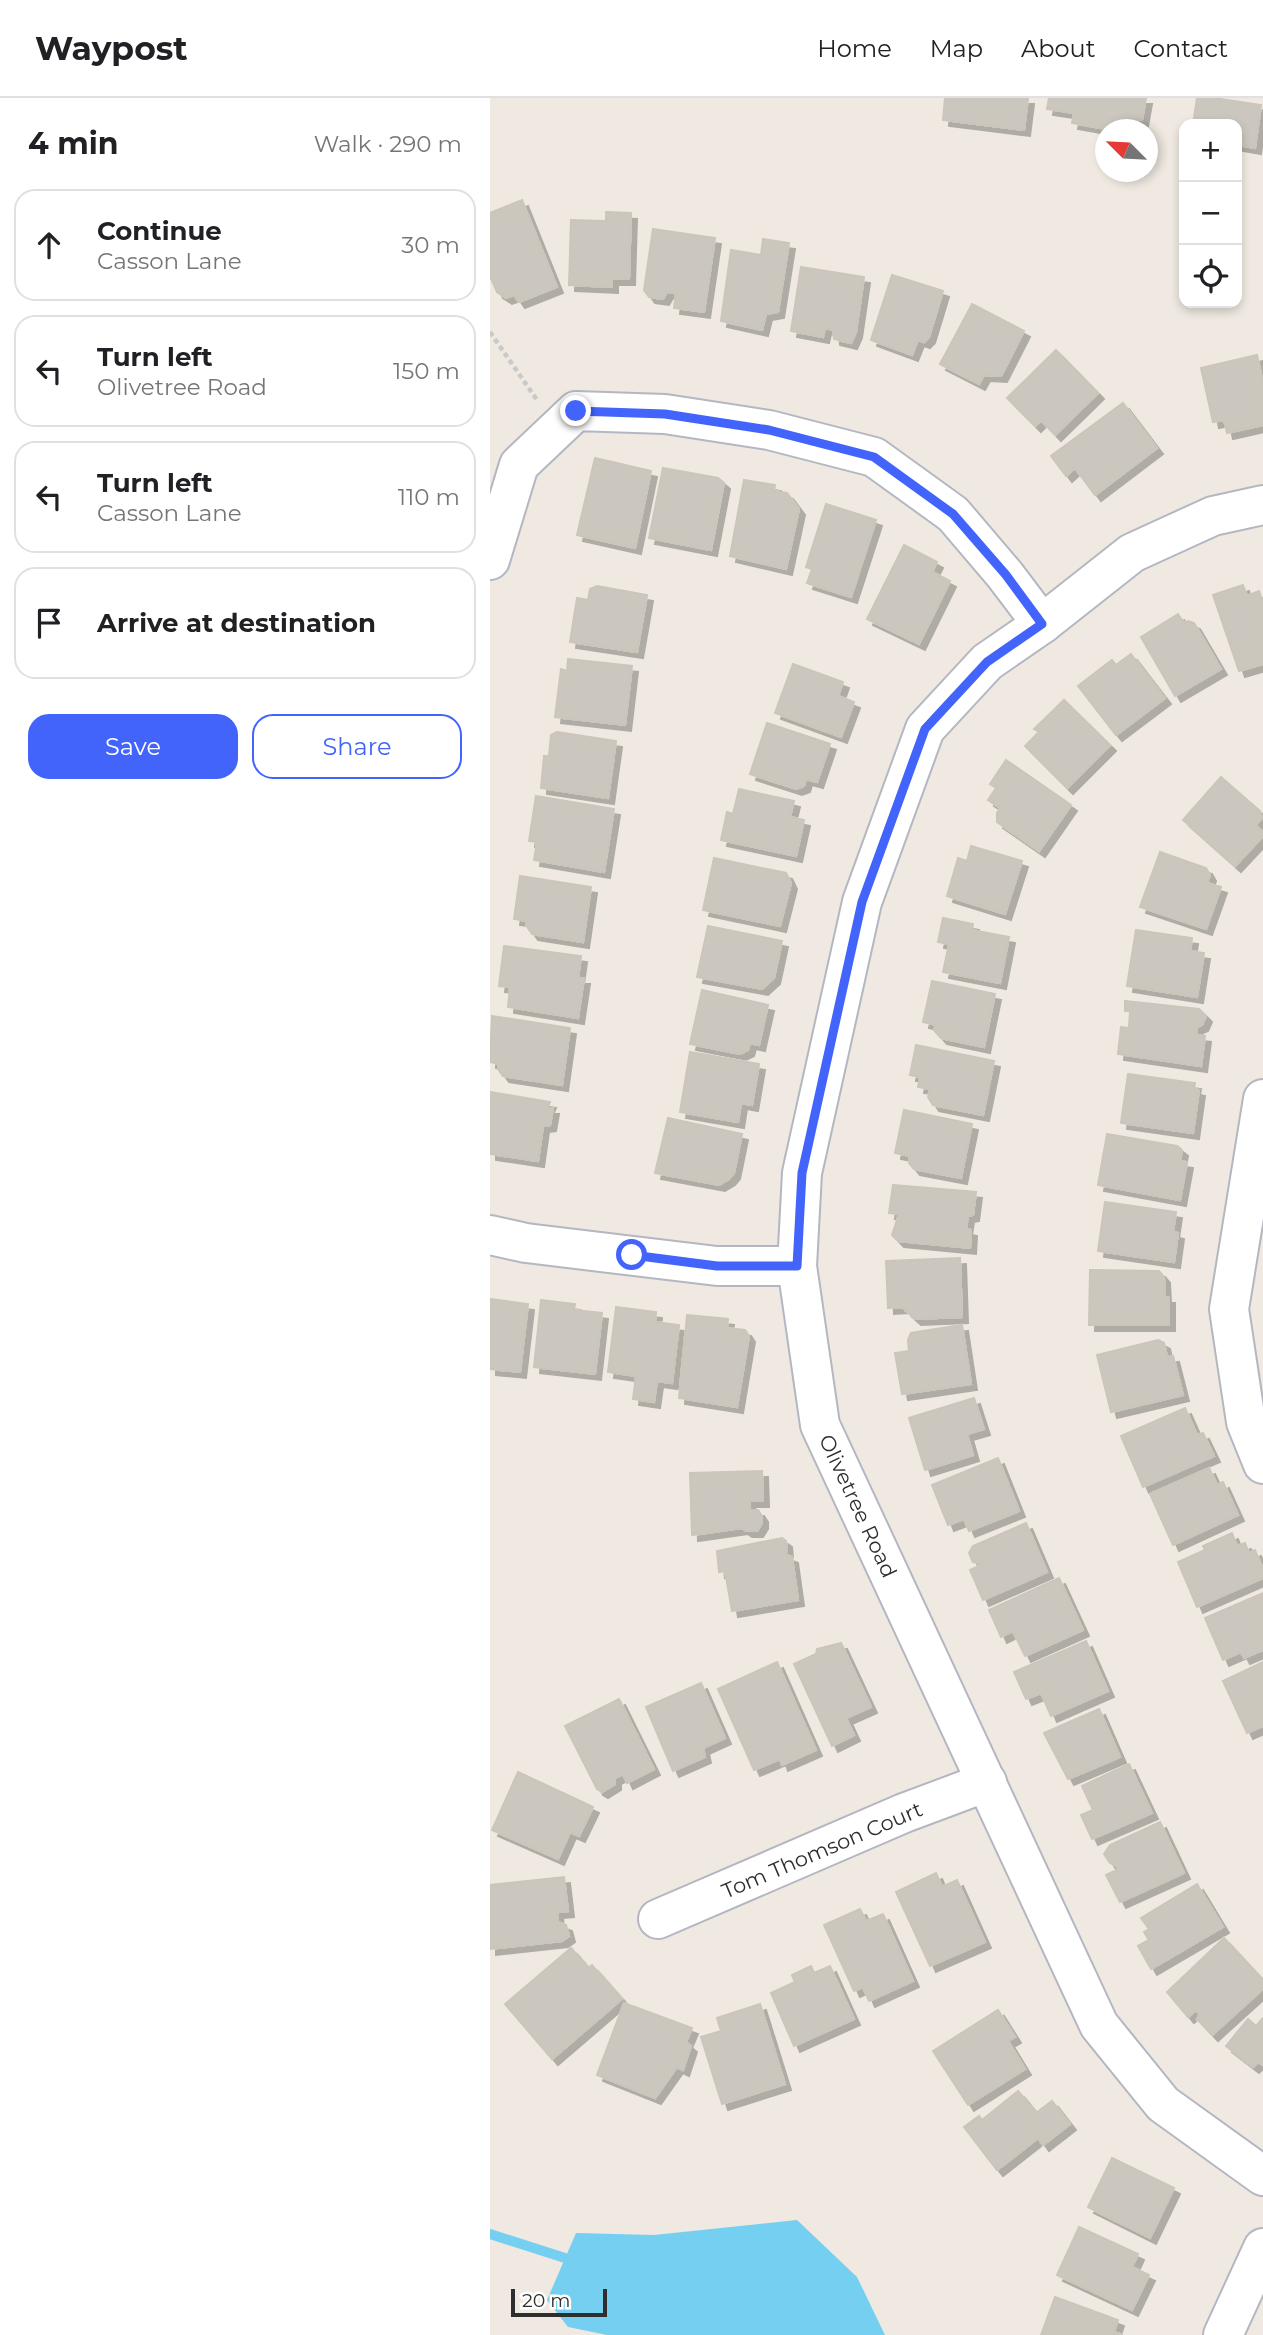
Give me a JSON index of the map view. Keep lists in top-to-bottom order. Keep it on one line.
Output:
{"streets":{"street":["Olivetree Road","Tom Thomson Court"]},"crossings":[["Olivetree Road","Tom Thomson Court"]],"scale_bar":"20 m","north":"top left","page":{"header":"Waypost","nav":["Home","Map","About","Contact"],"heading":["4 min","Walk · 290 m"],"map_buttons":["+","−"],"list":[["Continue","Casson Lane","30 m"],["Turn left","Olivetree Road","150 m"],["Turn left","Casson Lane","110 m"],"Arrive at destination"],"buttons":["Save","Share"],"scale":"20 m"}}
